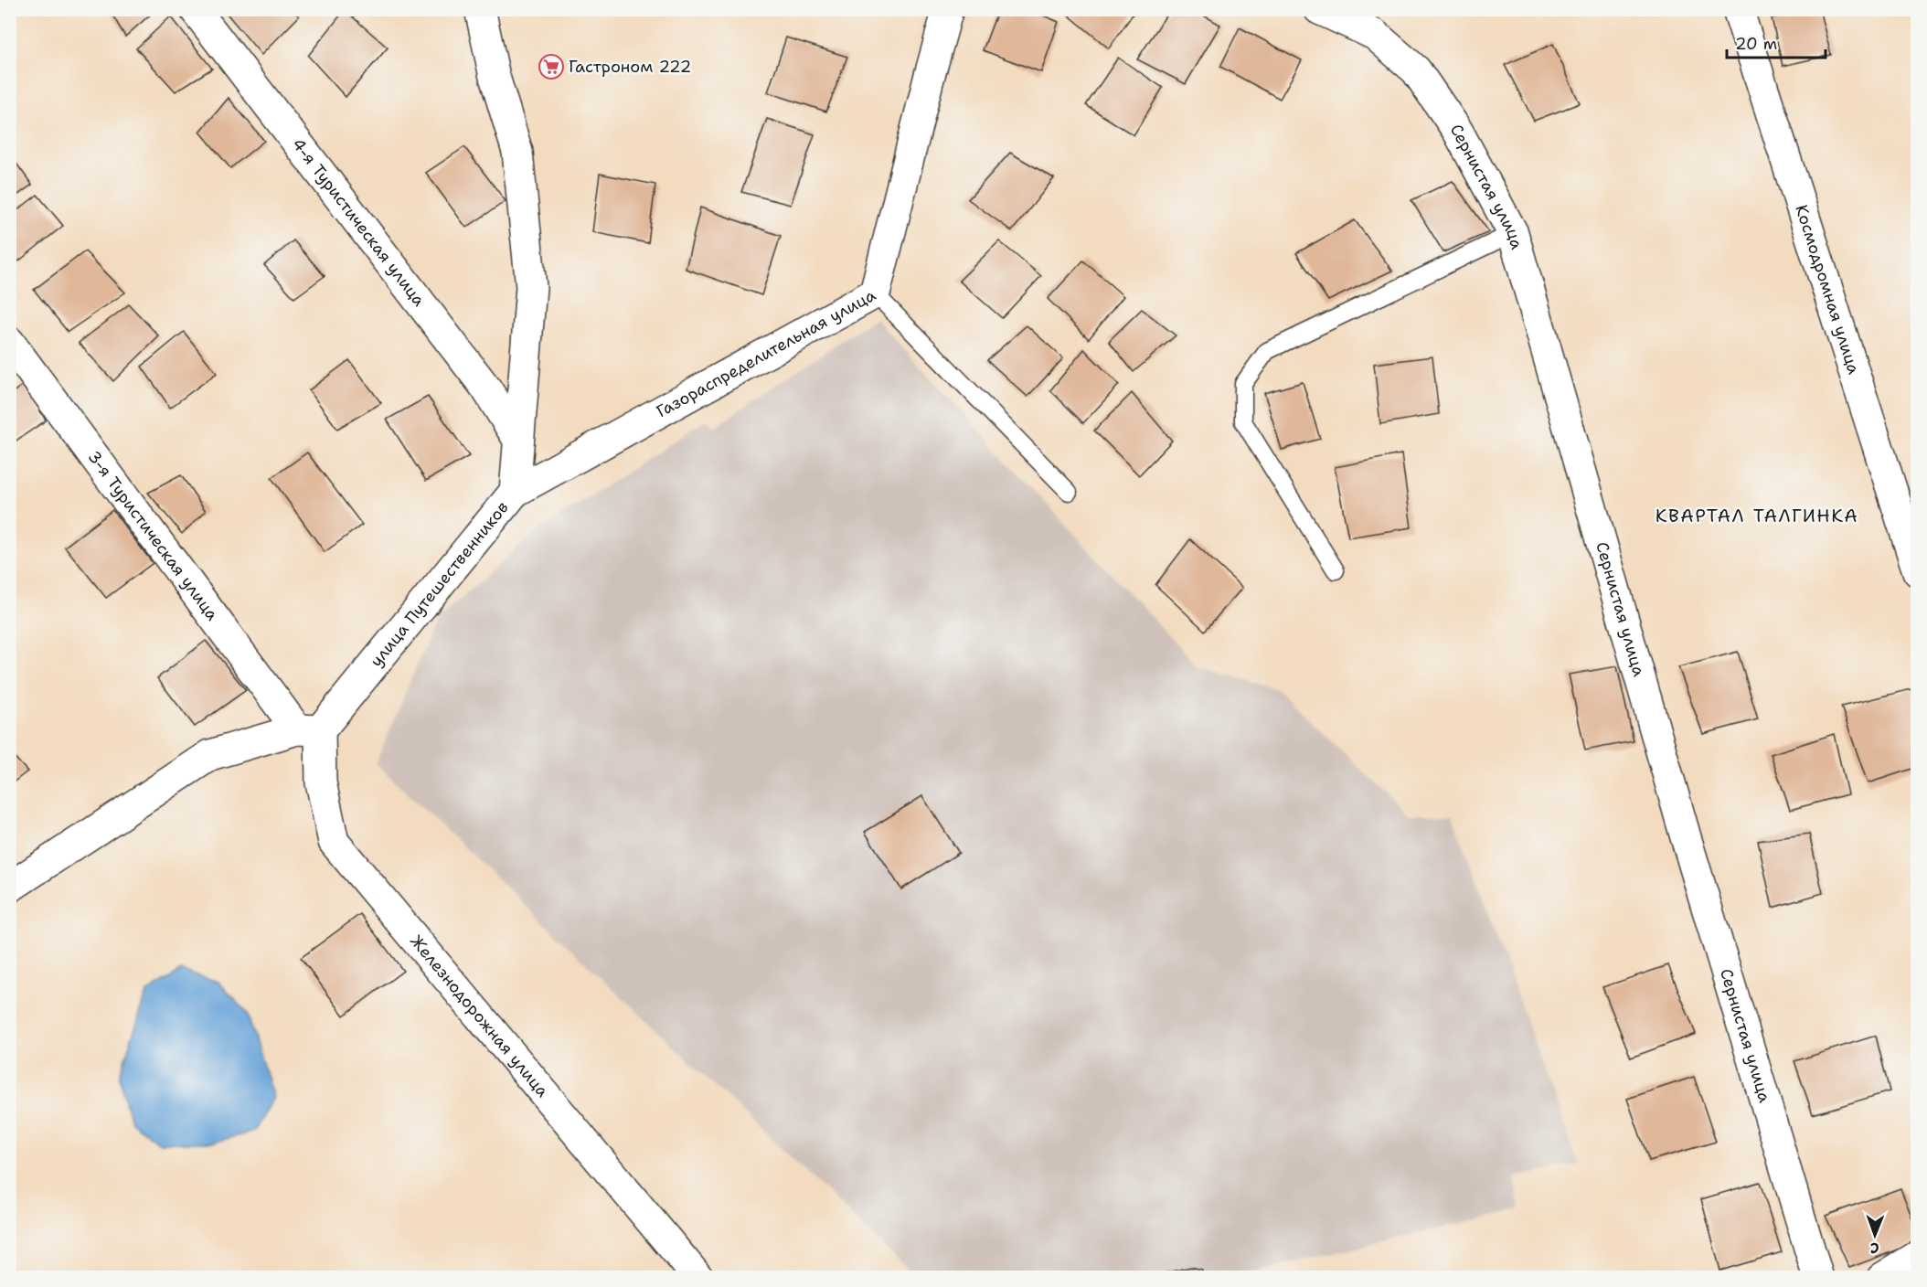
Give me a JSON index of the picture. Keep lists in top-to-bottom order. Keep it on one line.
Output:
{"streets":{"street":["Сернистая улица","4-я Туристическая улица","Космодромная улица","Газораспределительная улица","3-я Туристическая улица","улица Путешественников","Железнодорожная улица"]},"crossings":[["4-я Туристическая улица","улица Путешественников"],["Газораспределительная улица","улица Путешественников"],["3-я Туристическая улица","улица Путешественников"],["3-я Туристическая улица","Железнодорожная улица"],["улица Путешественников","Железнодорожная улица"]],"districts":["КВАРТАЛ ТАЛГИНКА"],"places":{"supermarket":["Гастроном 222"]},"scale_bar":"20 m","north":"bottom"}
